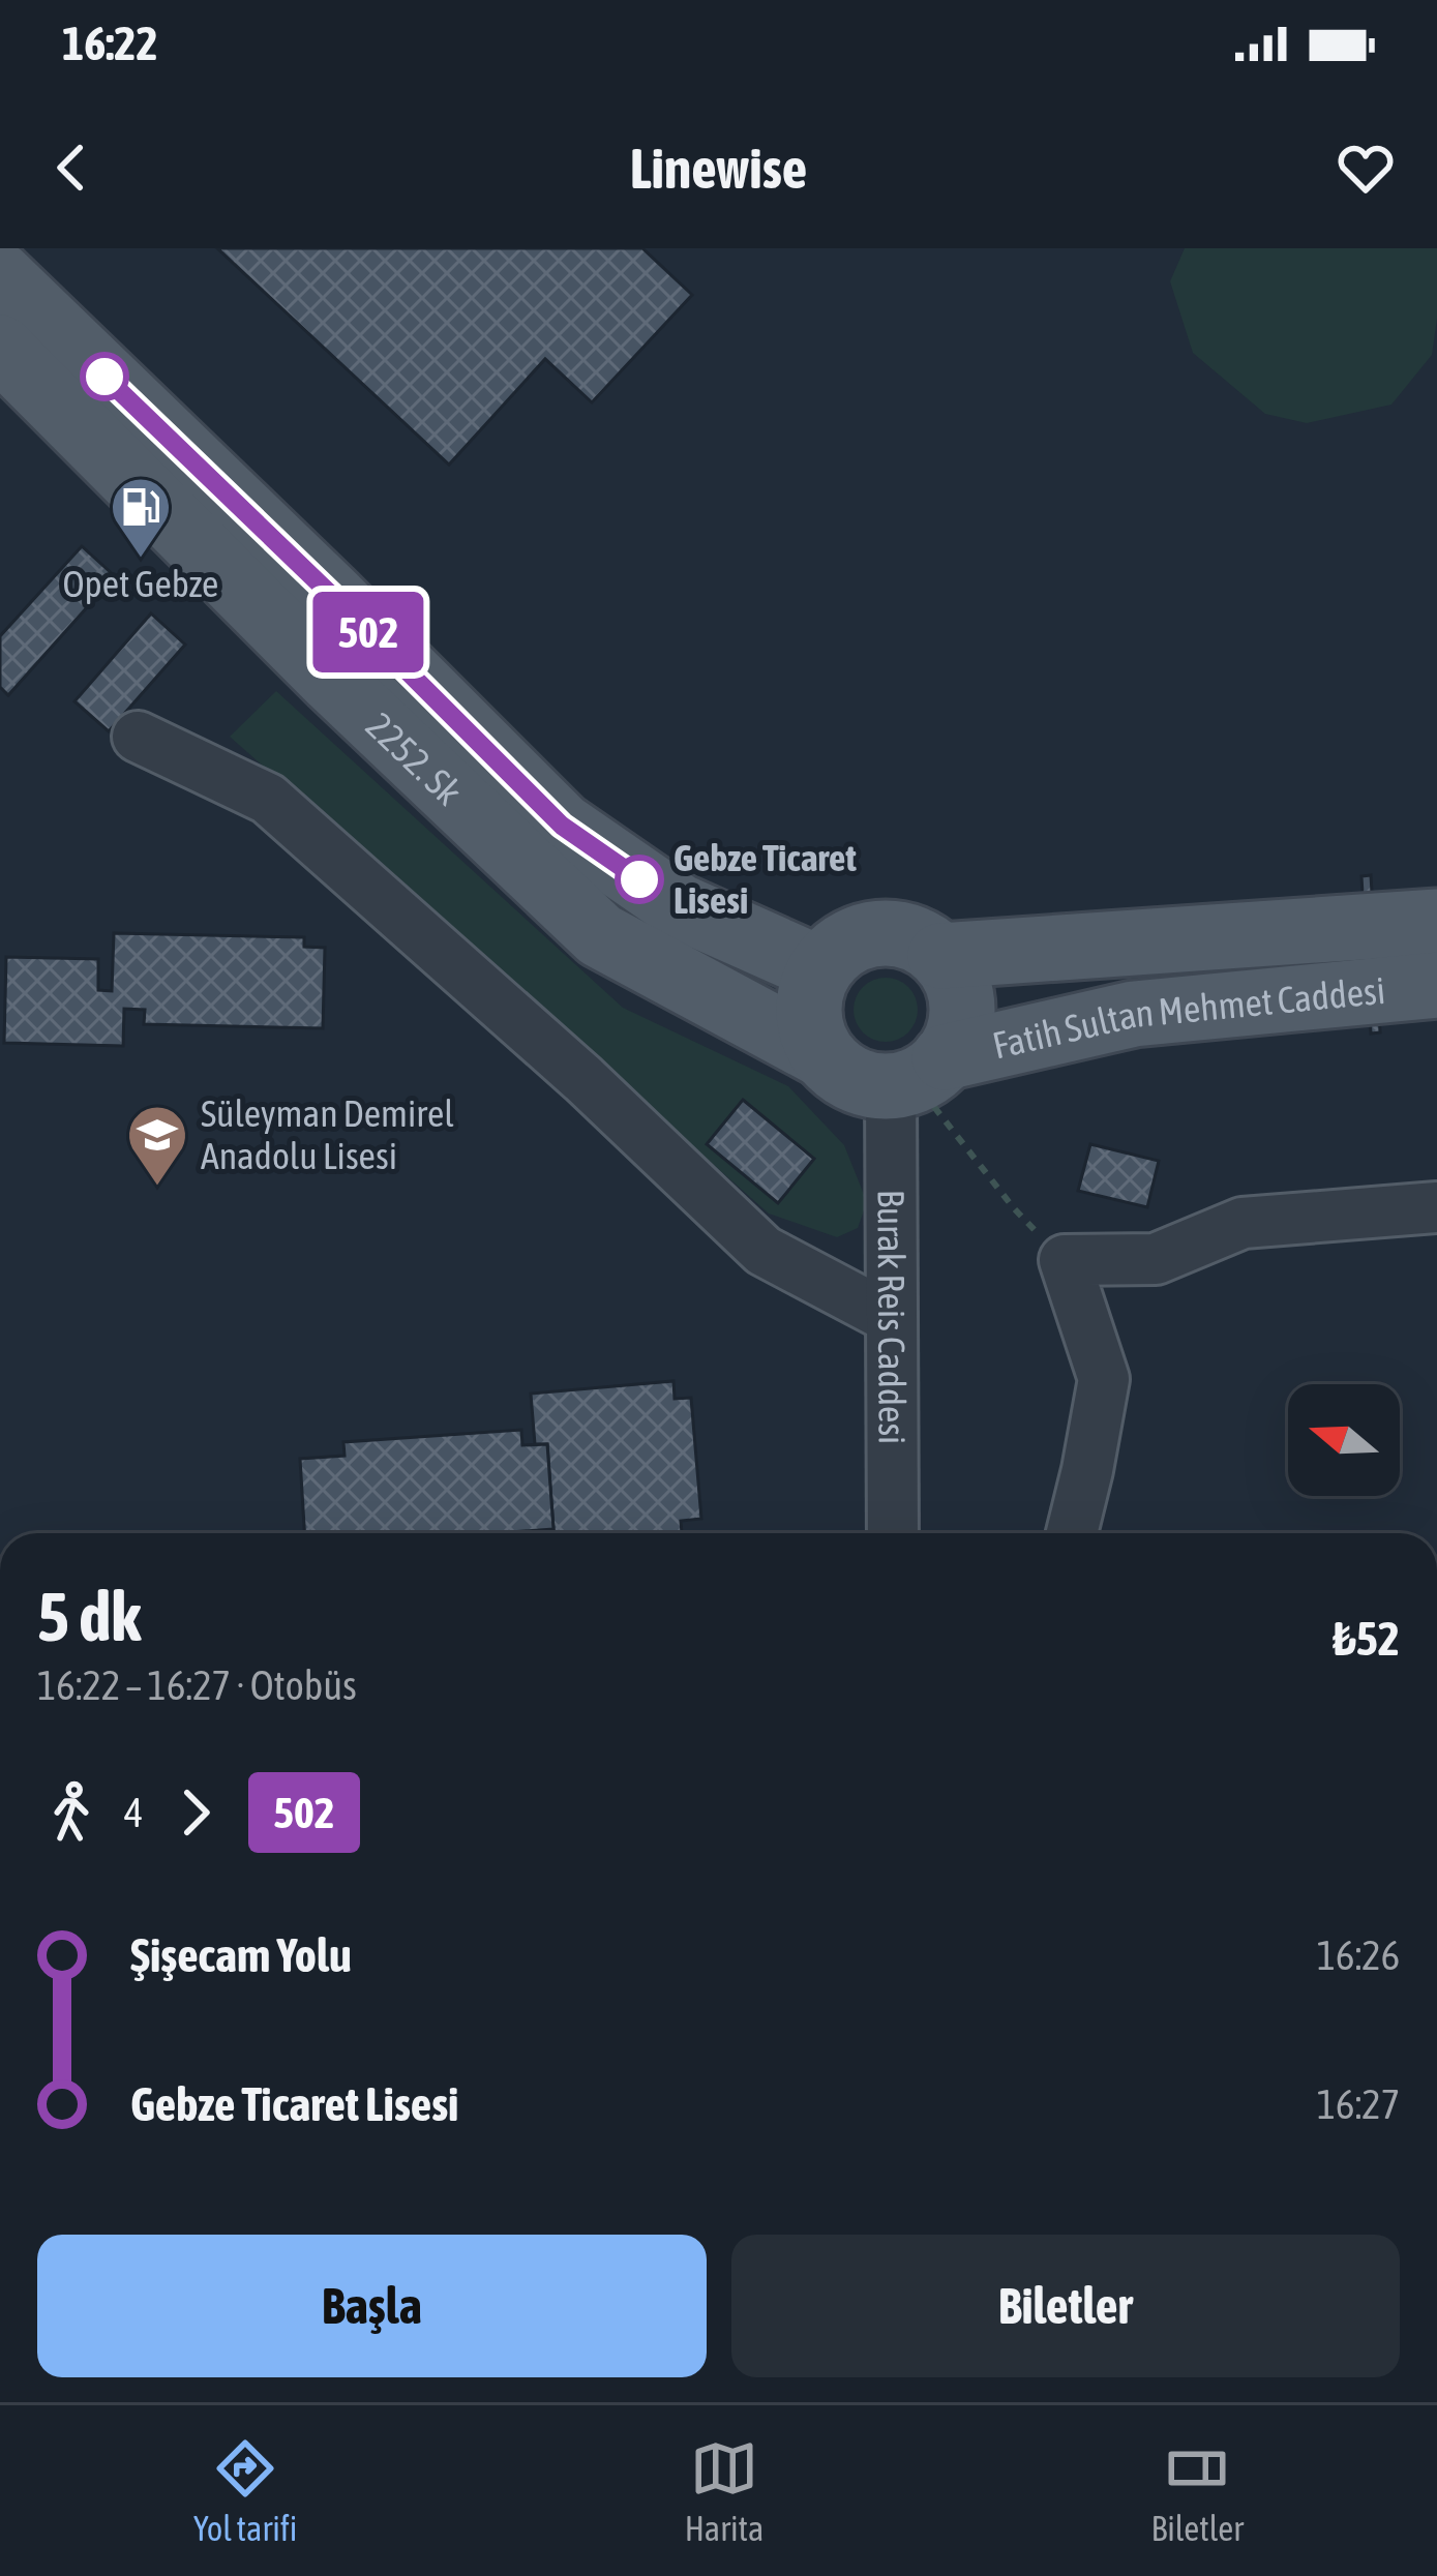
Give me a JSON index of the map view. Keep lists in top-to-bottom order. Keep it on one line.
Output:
{"streets":{"main road":["2252. Sk","Fatih Sultan Mehmet Caddesi"],"street":["Burak Reis Caddesi"]},"crossings":[["2252. Sk","Fatih Sultan Mehmet Caddesi"],["2252. Sk","Burak Reis Caddesi"],["Fatih Sultan Mehmet Caddesi","Burak Reis Caddesi"]],"places":{"fuel station":["Opet Gebze"],"other":["Gebze Ticaret Lisesi"],"school or university":["Süleyman Demirel Anadolu Lisesi"]},"lines":["bus line 502"],"north":"left","page":{"status":"16:22","header":"Linewise","on_map":"502","heading":["5 dk","16:22 – 16:27 · Otobüs","₺52"],"legs":["4","502"],"list":[{"name":"Şişecam Yolu","value":"16:26"},{"name":"Gebze Ticaret Lisesi","value":"16:27"}],"buttons":["Başla","Biletler"],"tabs":["Yol tarifi","Harita","Biletler"]}}
